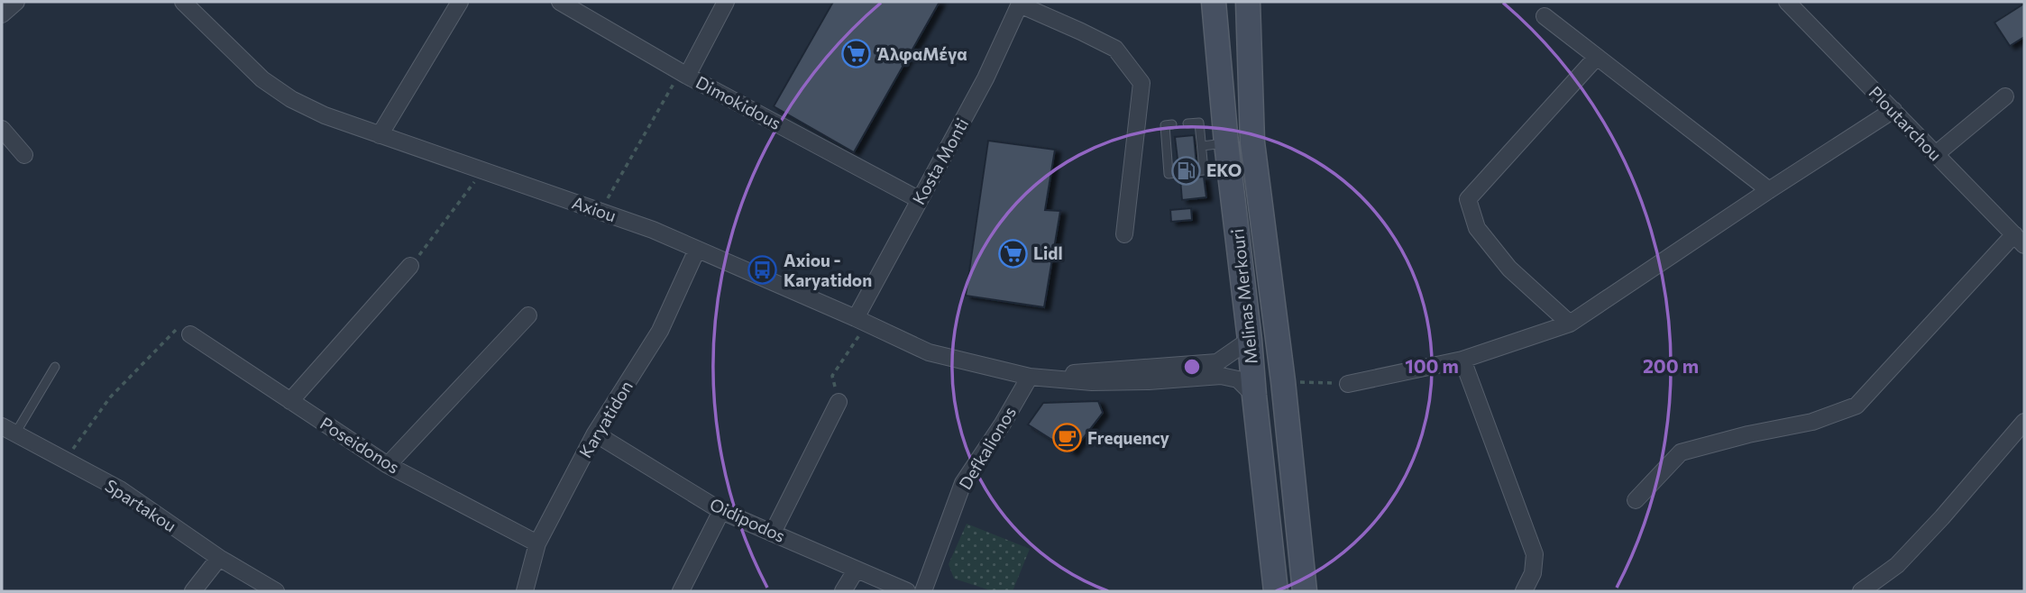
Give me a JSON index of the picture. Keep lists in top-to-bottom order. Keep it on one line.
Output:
{"streets":{"main road":["Melinas Merkouri"],"street":["Dimokidous","Ploutarchou","Kosta Monti","Axiou","Karyatidon","Poseidonos","Defkalionos","Spartakou","Oidipodos"]},"crossings":[["Dimokidous","Kosta Monti"],["Kosta Monti","Axiou"],["Axiou","Melinas Merkouri"],["Axiou","Karyatidon"],["Axiou","Defkalionos"],["Karyatidon","Poseidonos"],["Karyatidon","Oidipodos"]],"places":{"supermarket":["ΆλφαΜέγα","Lidl"],"fuel station":["EKO"],"bus stop":["Axiou - Karyatidon"],"cafe":["Frequency"]},"rings":["100 m","200 m"]}
